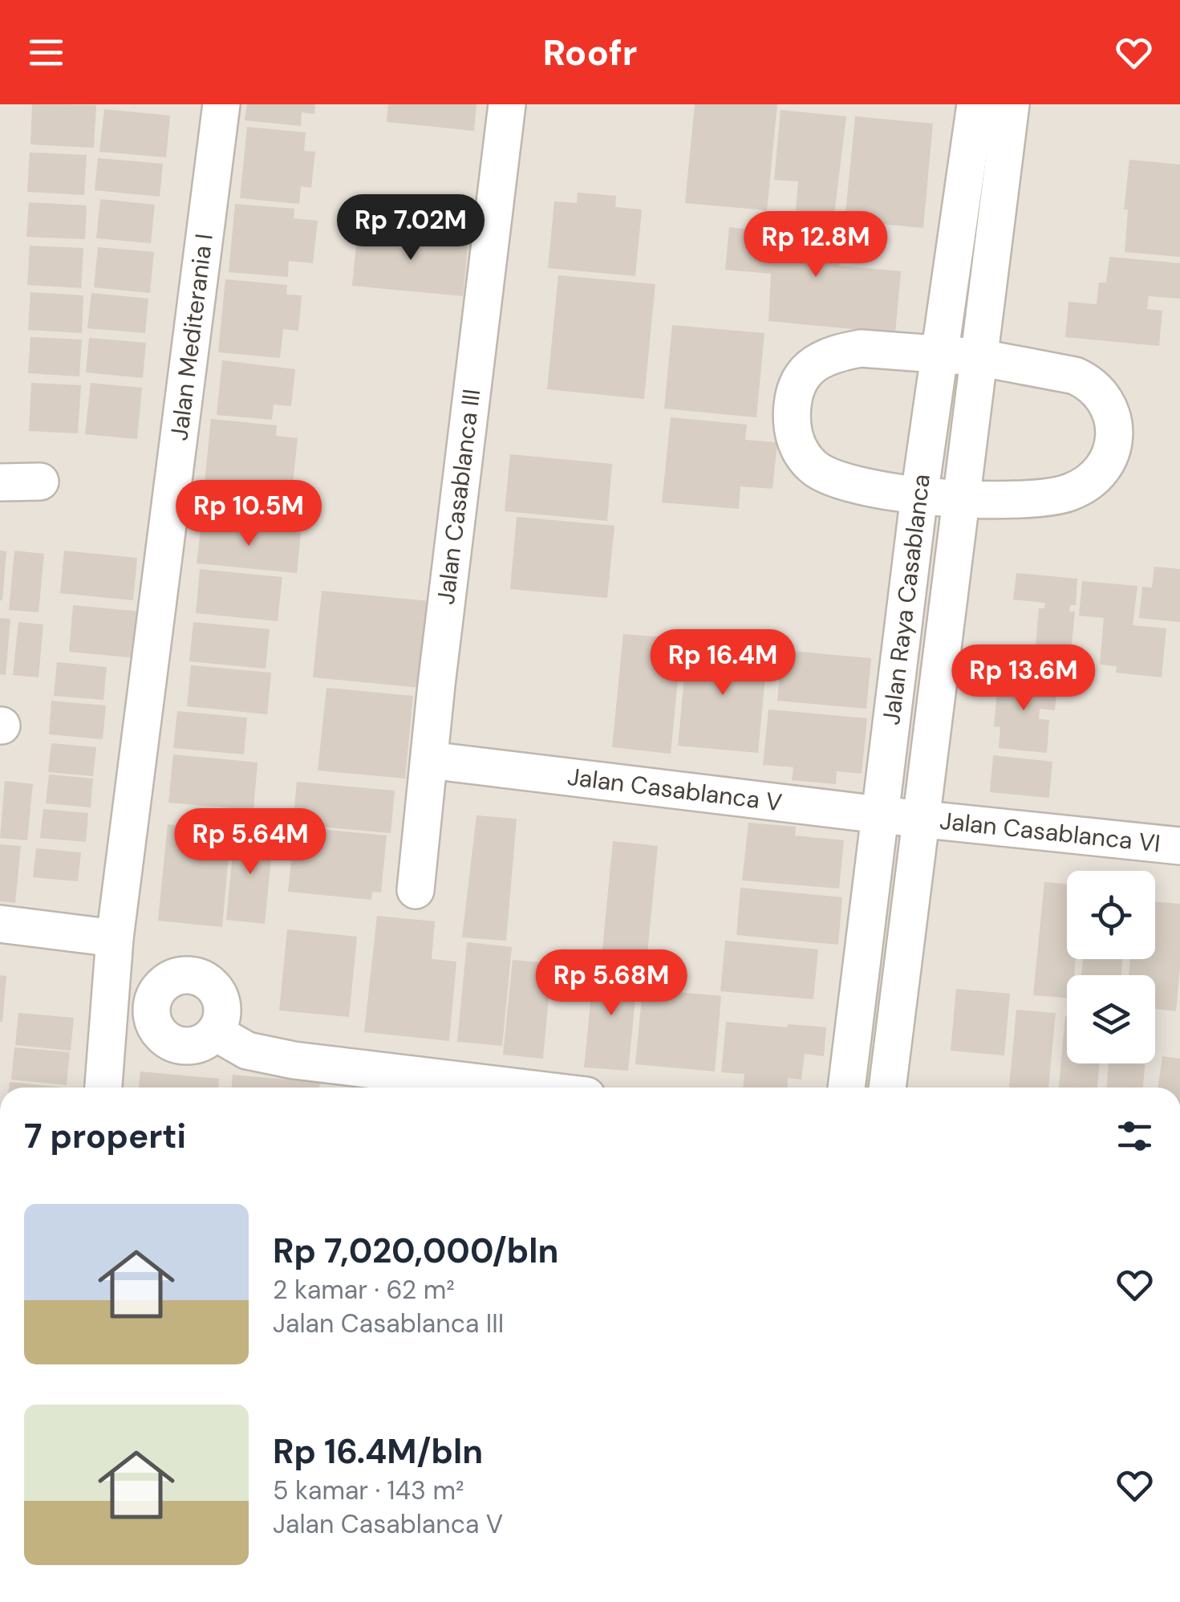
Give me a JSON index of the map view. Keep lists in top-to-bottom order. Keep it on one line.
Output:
{"streets":{"street":["Jalan Mediterania I","Jalan Casablanca III","Jalan Raya Casablanca","Jalan Casablanca V","Jalan Casablanca VI"]},"crossings":[["Jalan Casablanca III","Jalan Casablanca V"],["Jalan Raya Casablanca","Jalan Casablanca V"],["Jalan Raya Casablanca","Jalan Casablanca VI"],["Jalan Casablanca V","Jalan Casablanca VI"]],"page":{"header":"Roofr","price":["Rp 7.02M","Rp 12.8M","Rp 10.5M","Rp 16.4M","Rp 13.6M","Rp 5.64M","Rp 5.68M"],"heading":"7 properti","list":[{"name":"Rp 7,020,000/bln","note":"2 kamar · 62 m² · Jalan Casablanca III"},{"name":"Rp 16.4M/bln","note":"5 kamar · 143 m² · Jalan Casablanca V"}]}}
